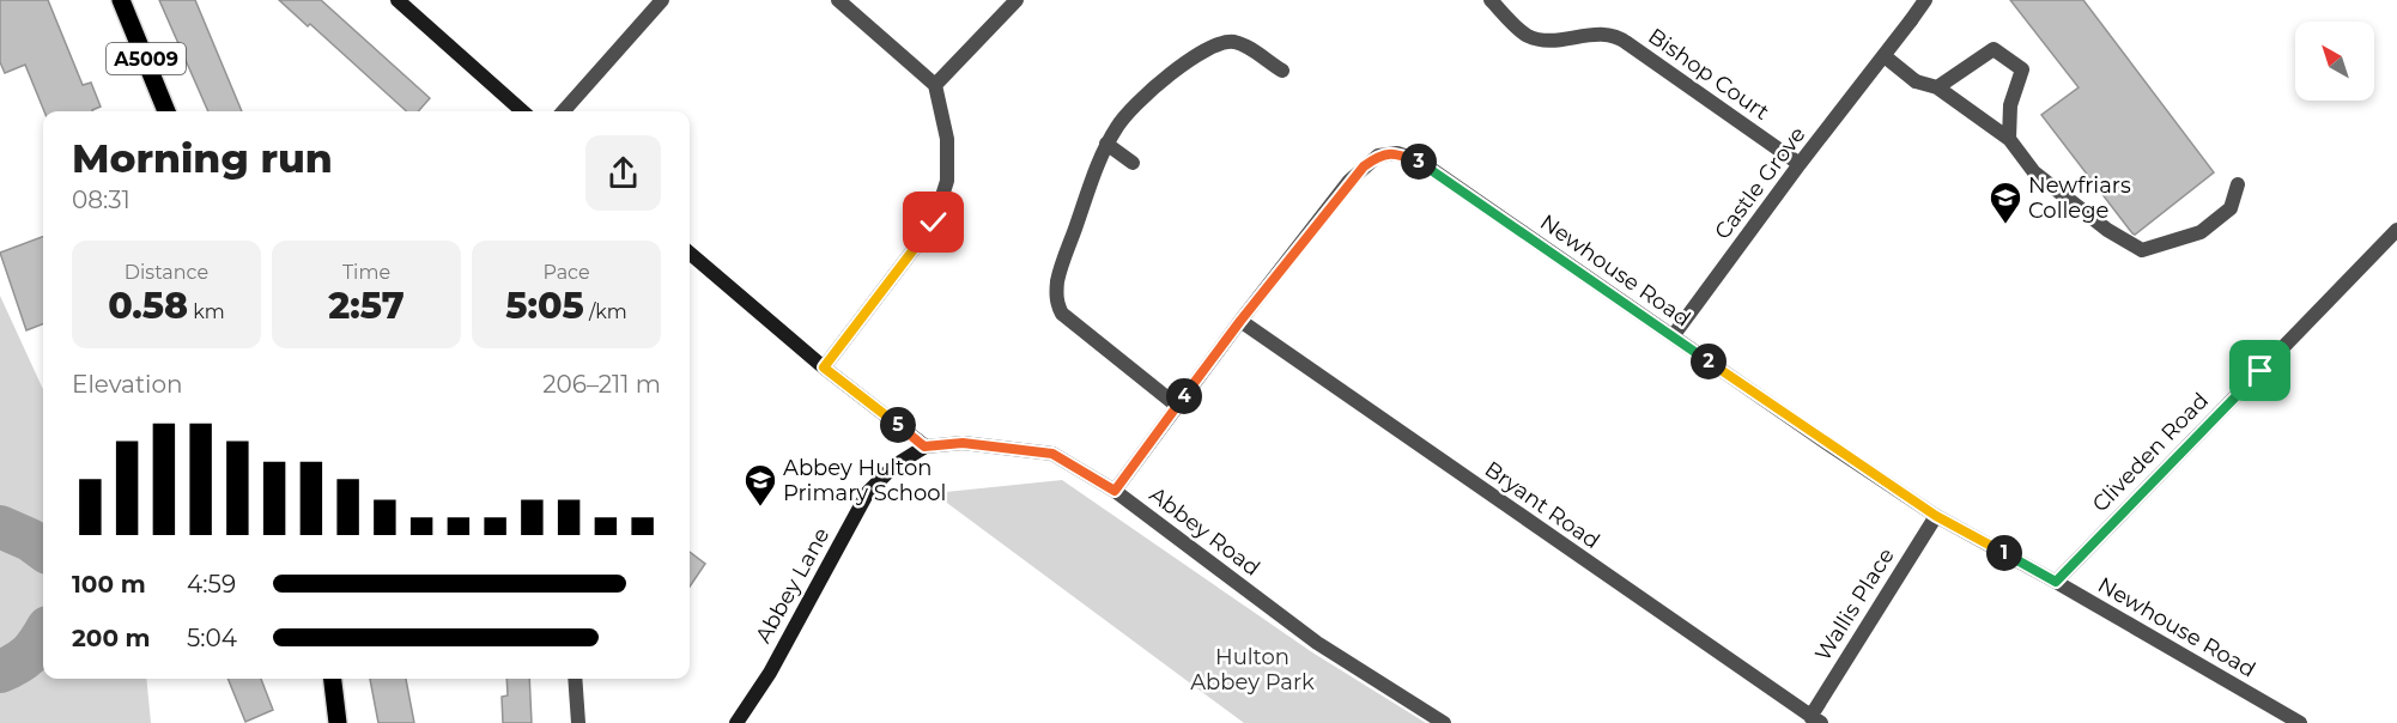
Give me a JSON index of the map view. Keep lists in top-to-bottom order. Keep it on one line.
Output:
{"streets":{"main road":["A5009"],"street":["Bishop Court","Castle Grove","Newhouse Road","Cliveden Road","Bryant Road","Abbey Road","Abbey Lane","Wallis Place"]},"crossings":[["Bishop Court","Castle Grove"],["Castle Grove","Newhouse Road"],["Newhouse Road","Cliveden Road"],["Newhouse Road","Bryant Road"],["Newhouse Road","Abbey Road"],["Newhouse Road","Wallis Place"],["Bryant Road","Wallis Place"],["Abbey Road","Abbey Lane"]],"parks":["Hulton Abbey Park"],"places":{"school or university":["Newfriars College","Abbey Hulton Primary School"]},"north":"top left","page":{"heading":["Morning run","08:31"],"pins":["3","2","4","5","1"],"stats":[["Distance","0.58 km"],["Time","2:57"],["Pace","5:05 /km"]],"chart":["Elevation","206–211 m"],"list":[{"name":"100 m","note":"4:59"},{"name":"200 m","note":"5:04"}]}}
